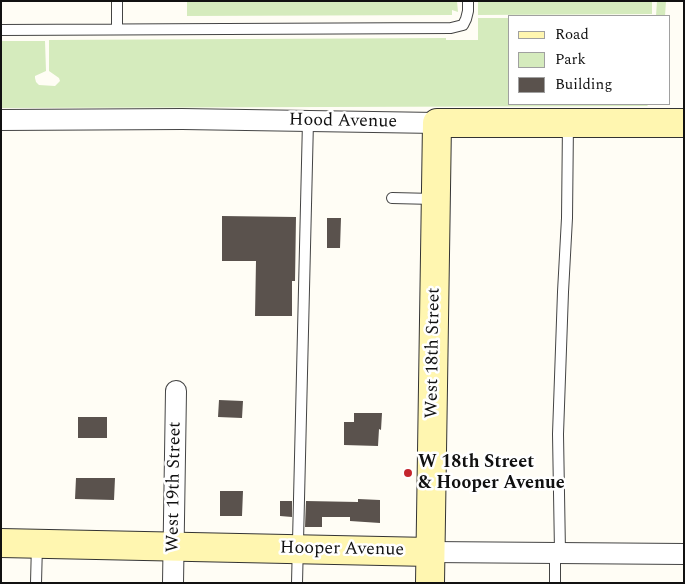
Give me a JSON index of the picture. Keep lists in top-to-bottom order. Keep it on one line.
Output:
{"streets":{"street":["Hood Avenue","West 18th Street","West 19th Street","Hooper Avenue"]},"crossings":[["Hood Avenue","West 18th Street"],["West 18th Street","Hooper Avenue"],["West 19th Street","Hooper Avenue"]],"places":["W 18th Street & Hooper Avenue"],"legend":["Road","Park","Building"]}
